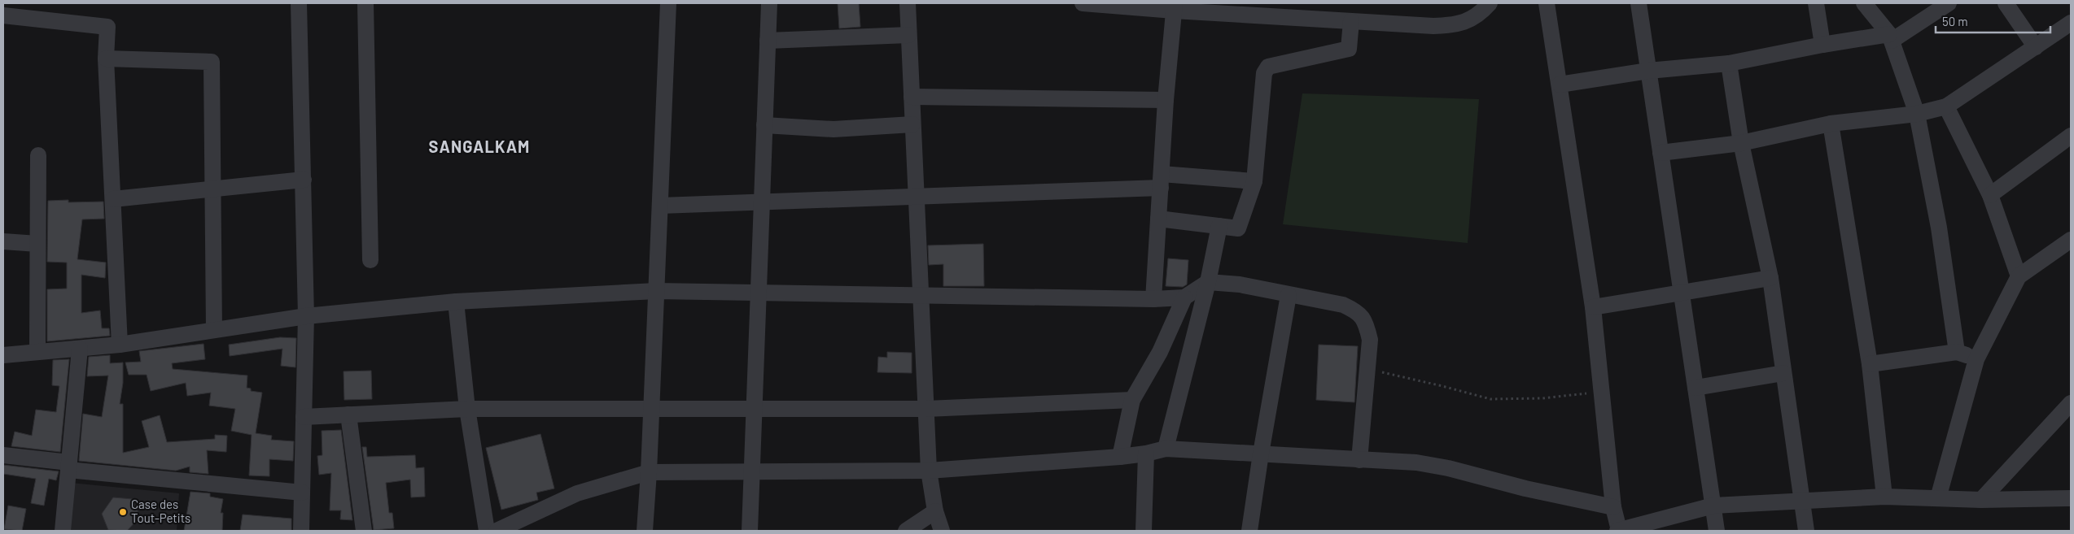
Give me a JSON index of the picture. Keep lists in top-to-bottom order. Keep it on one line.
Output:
{"districts":["SANGALKAM"],"places":["Case des Tout-Petits"],"scale_bar":"50 m"}
